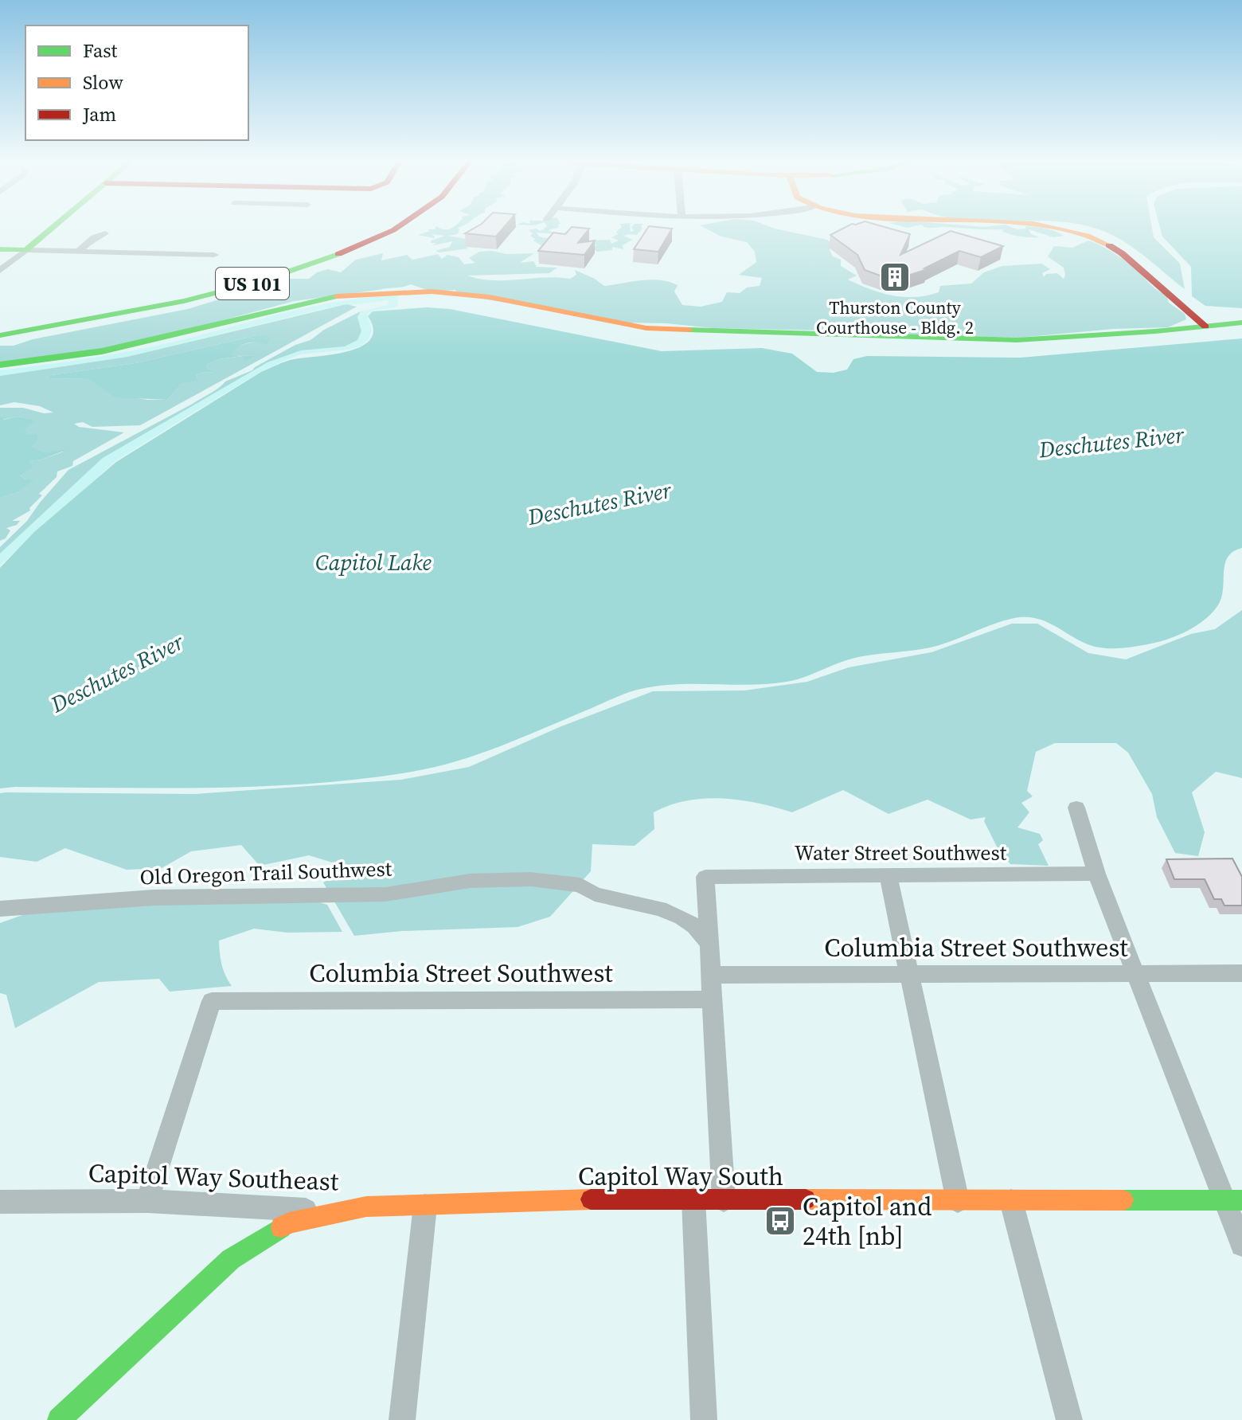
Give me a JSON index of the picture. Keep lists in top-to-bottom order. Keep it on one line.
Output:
{"streets":{"main road":["US 101","Capitol Way South","Capitol Way Southeast"],"street":["Water Street Southwest","Old Oregon Trail Southwest","Columbia Street Southwest"]},"crossings":[["Water Street Southwest","Old Oregon Trail Southwest"],["Columbia Street Southwest","Capitol Way Southeast"],["Capitol Way South","Capitol Way Southeast"]],"water":["Deschutes River","Capitol Lake"],"places":{"building":["Thurston County Courthouse - Bldg. 2"],"bus stop":["Capitol and 24th [nb]"]},"legend":["Fast","Slow","Jam"]}
